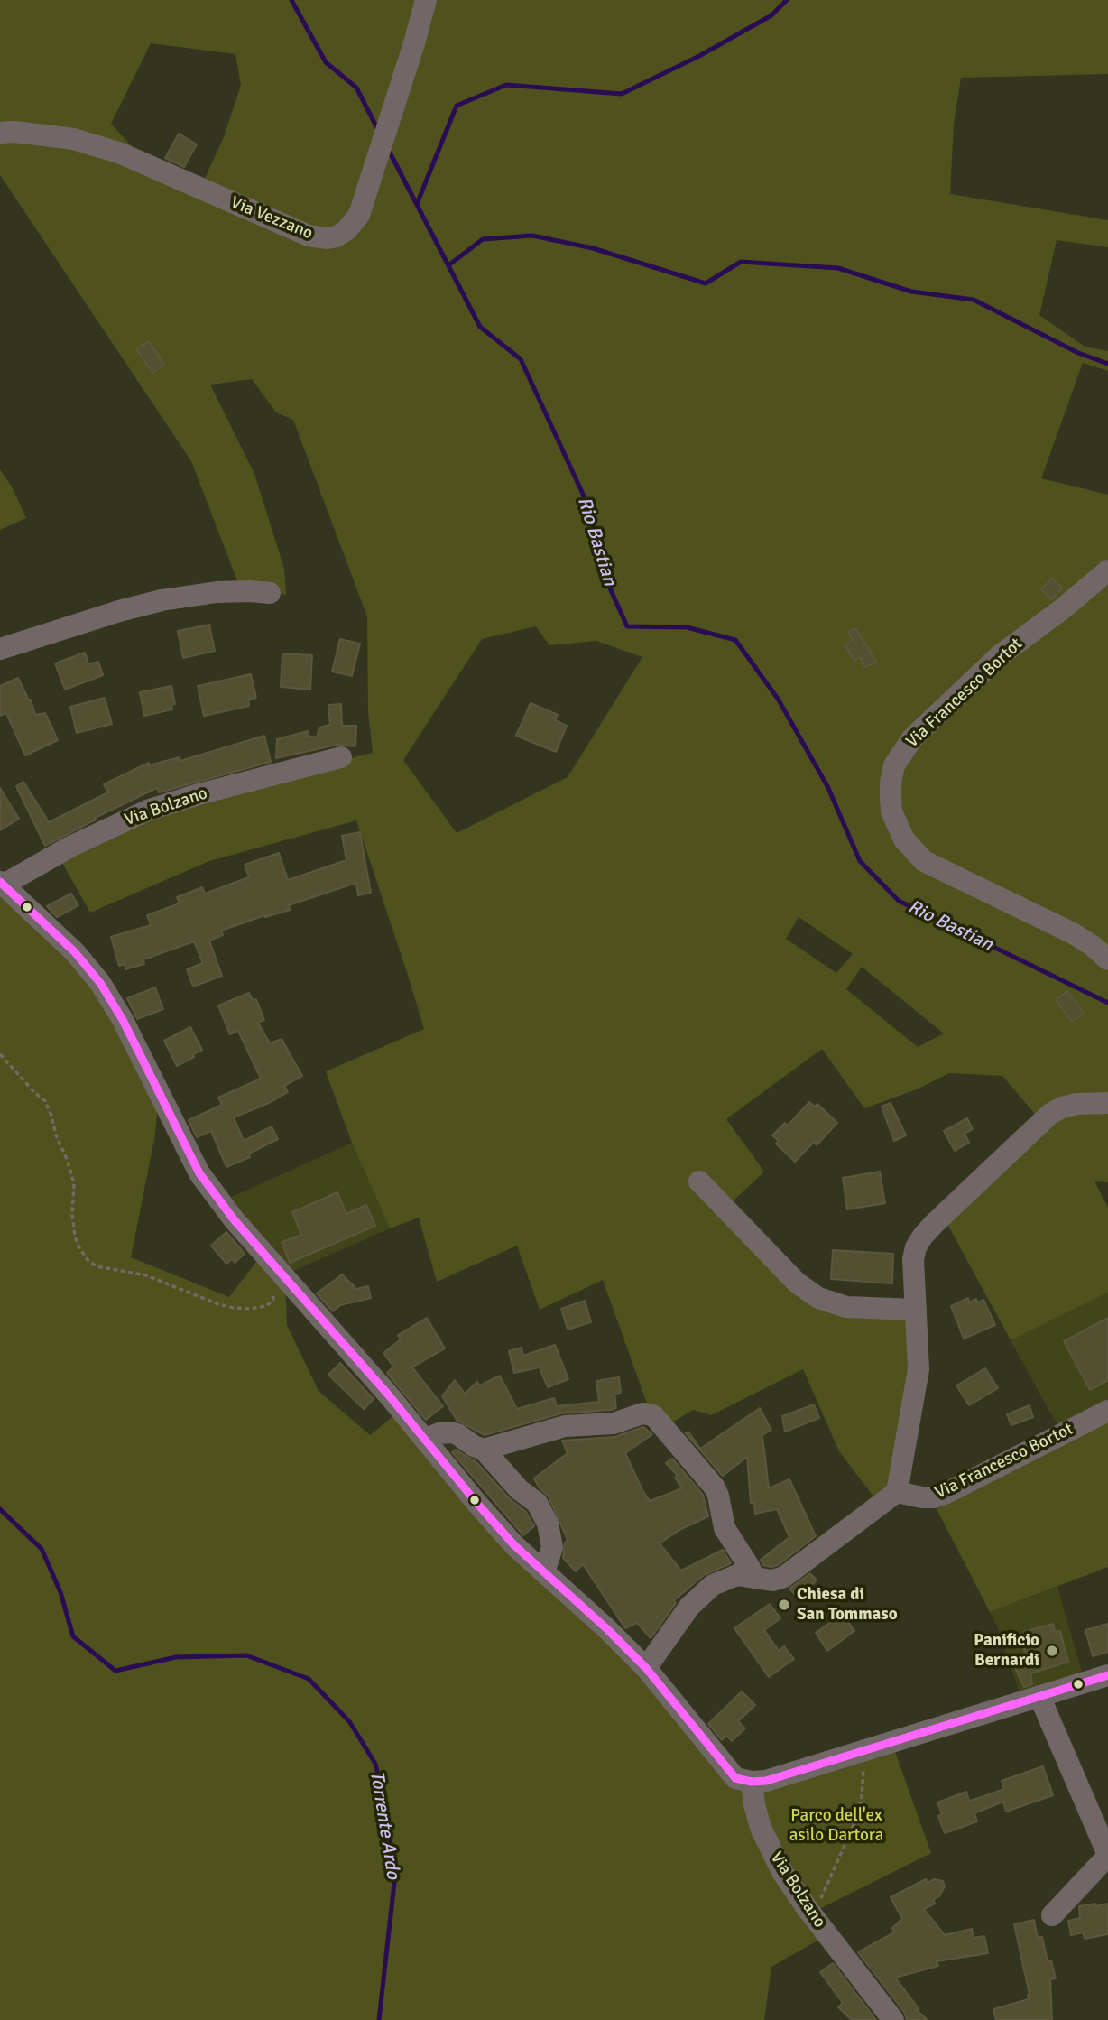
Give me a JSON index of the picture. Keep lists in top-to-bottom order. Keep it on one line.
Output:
{"streets":{"street":["Via Vezzano","Via Francesco Bortot","Via Bolzano"]},"water":["Rio Bastian","Torrente Ardo"],"parks":["Parco dell'ex asilo Dartora"],"places":["Chiesa di San Tommaso","Panificio Bernardi"]}
